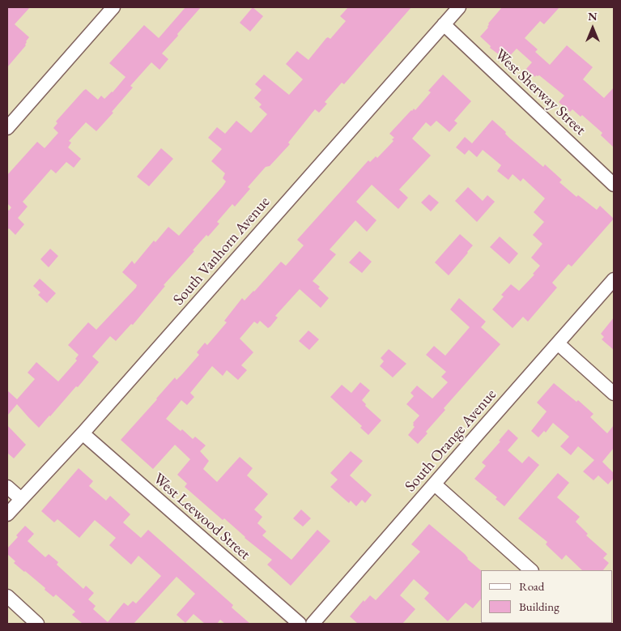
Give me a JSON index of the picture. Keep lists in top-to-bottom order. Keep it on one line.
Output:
{"streets":{"street":["West Sherway Street","South Vanhorn Avenue","South Orange Avenue","West Leewood Street"]},"crossings":[["West Sherway Street","South Vanhorn Avenue"],["South Vanhorn Avenue","West Leewood Street"]],"legend":["Road","Building"],"north":"top"}
